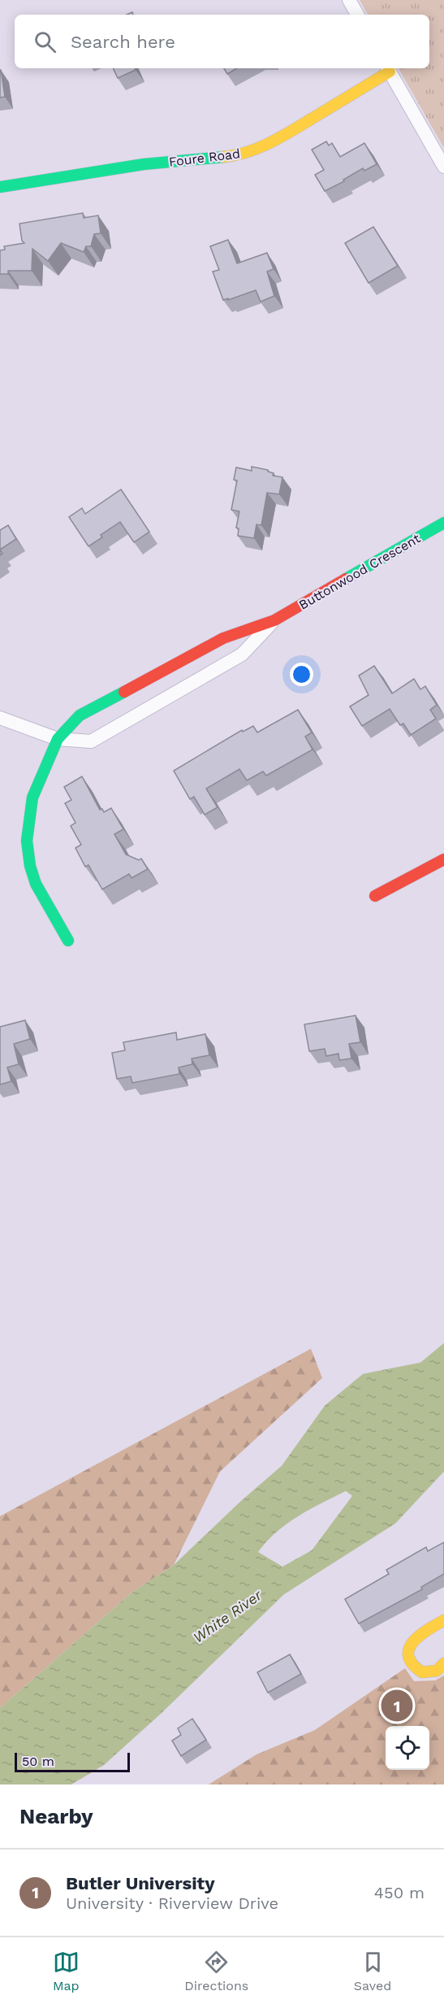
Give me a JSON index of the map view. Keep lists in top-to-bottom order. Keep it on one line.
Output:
{"streets":{"street":["Foure Road","Buttonwood Crescent"]},"water":["White River"],"scale_bar":"50 m","page":{"search":"Search here","pins":"1","scale":"50 m","heading":"Nearby","list":[{"mark":"1","name":"Butler University","note":"University · Riverview Drive","value":"450 m"}],"nav":["Map","Directions","Saved"]}}
